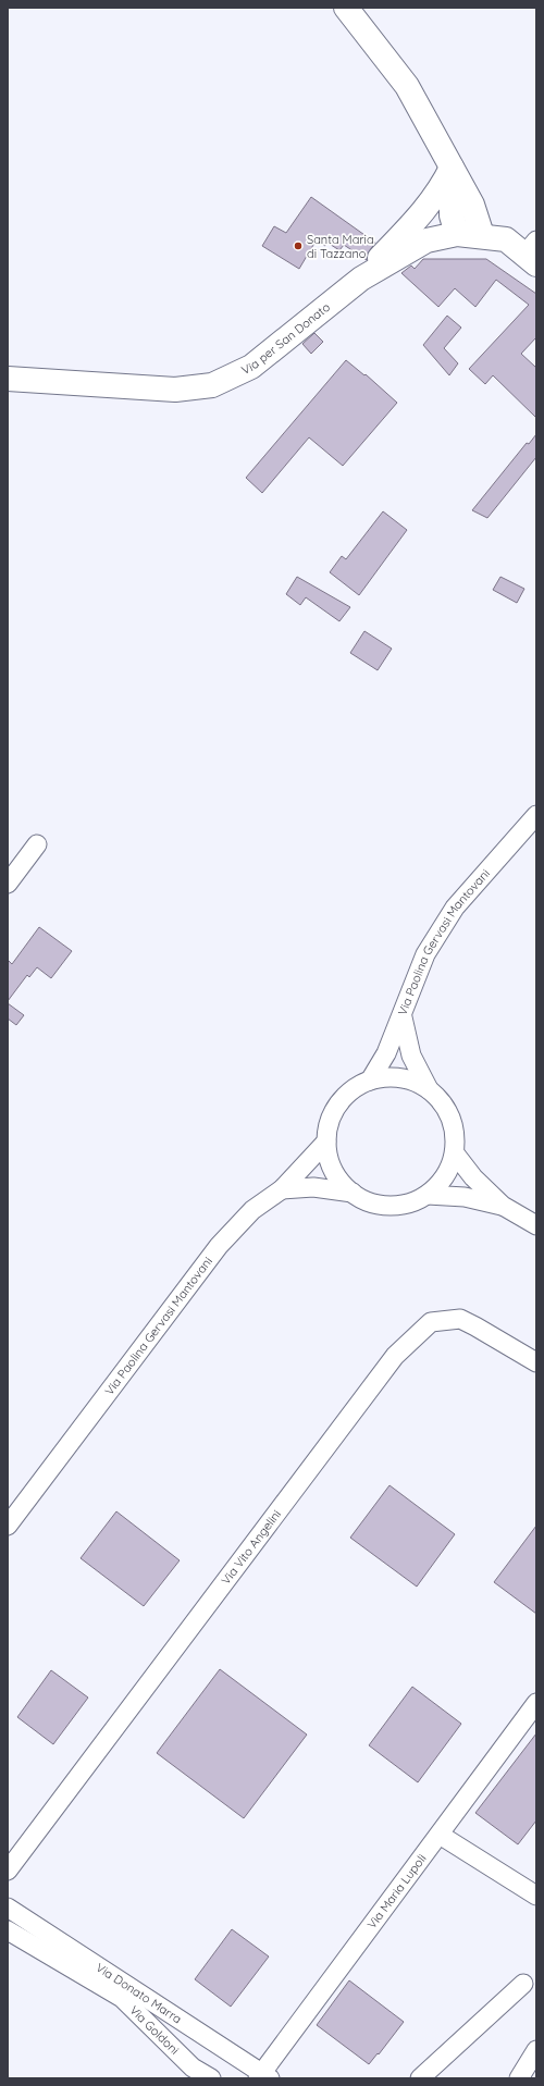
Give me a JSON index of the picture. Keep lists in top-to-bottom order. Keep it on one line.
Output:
{"streets":{"street":["Via per San Donato","Via Paolina Gervasi Mantovani","Via Vito Angelini","Via Maria Lupoli","Via Donato Marra","Via Goldoni"]},"crossings":[["Via Maria Lupoli","Via Donato Marra"]],"places":["Santa Maria di Tazzano"]}
